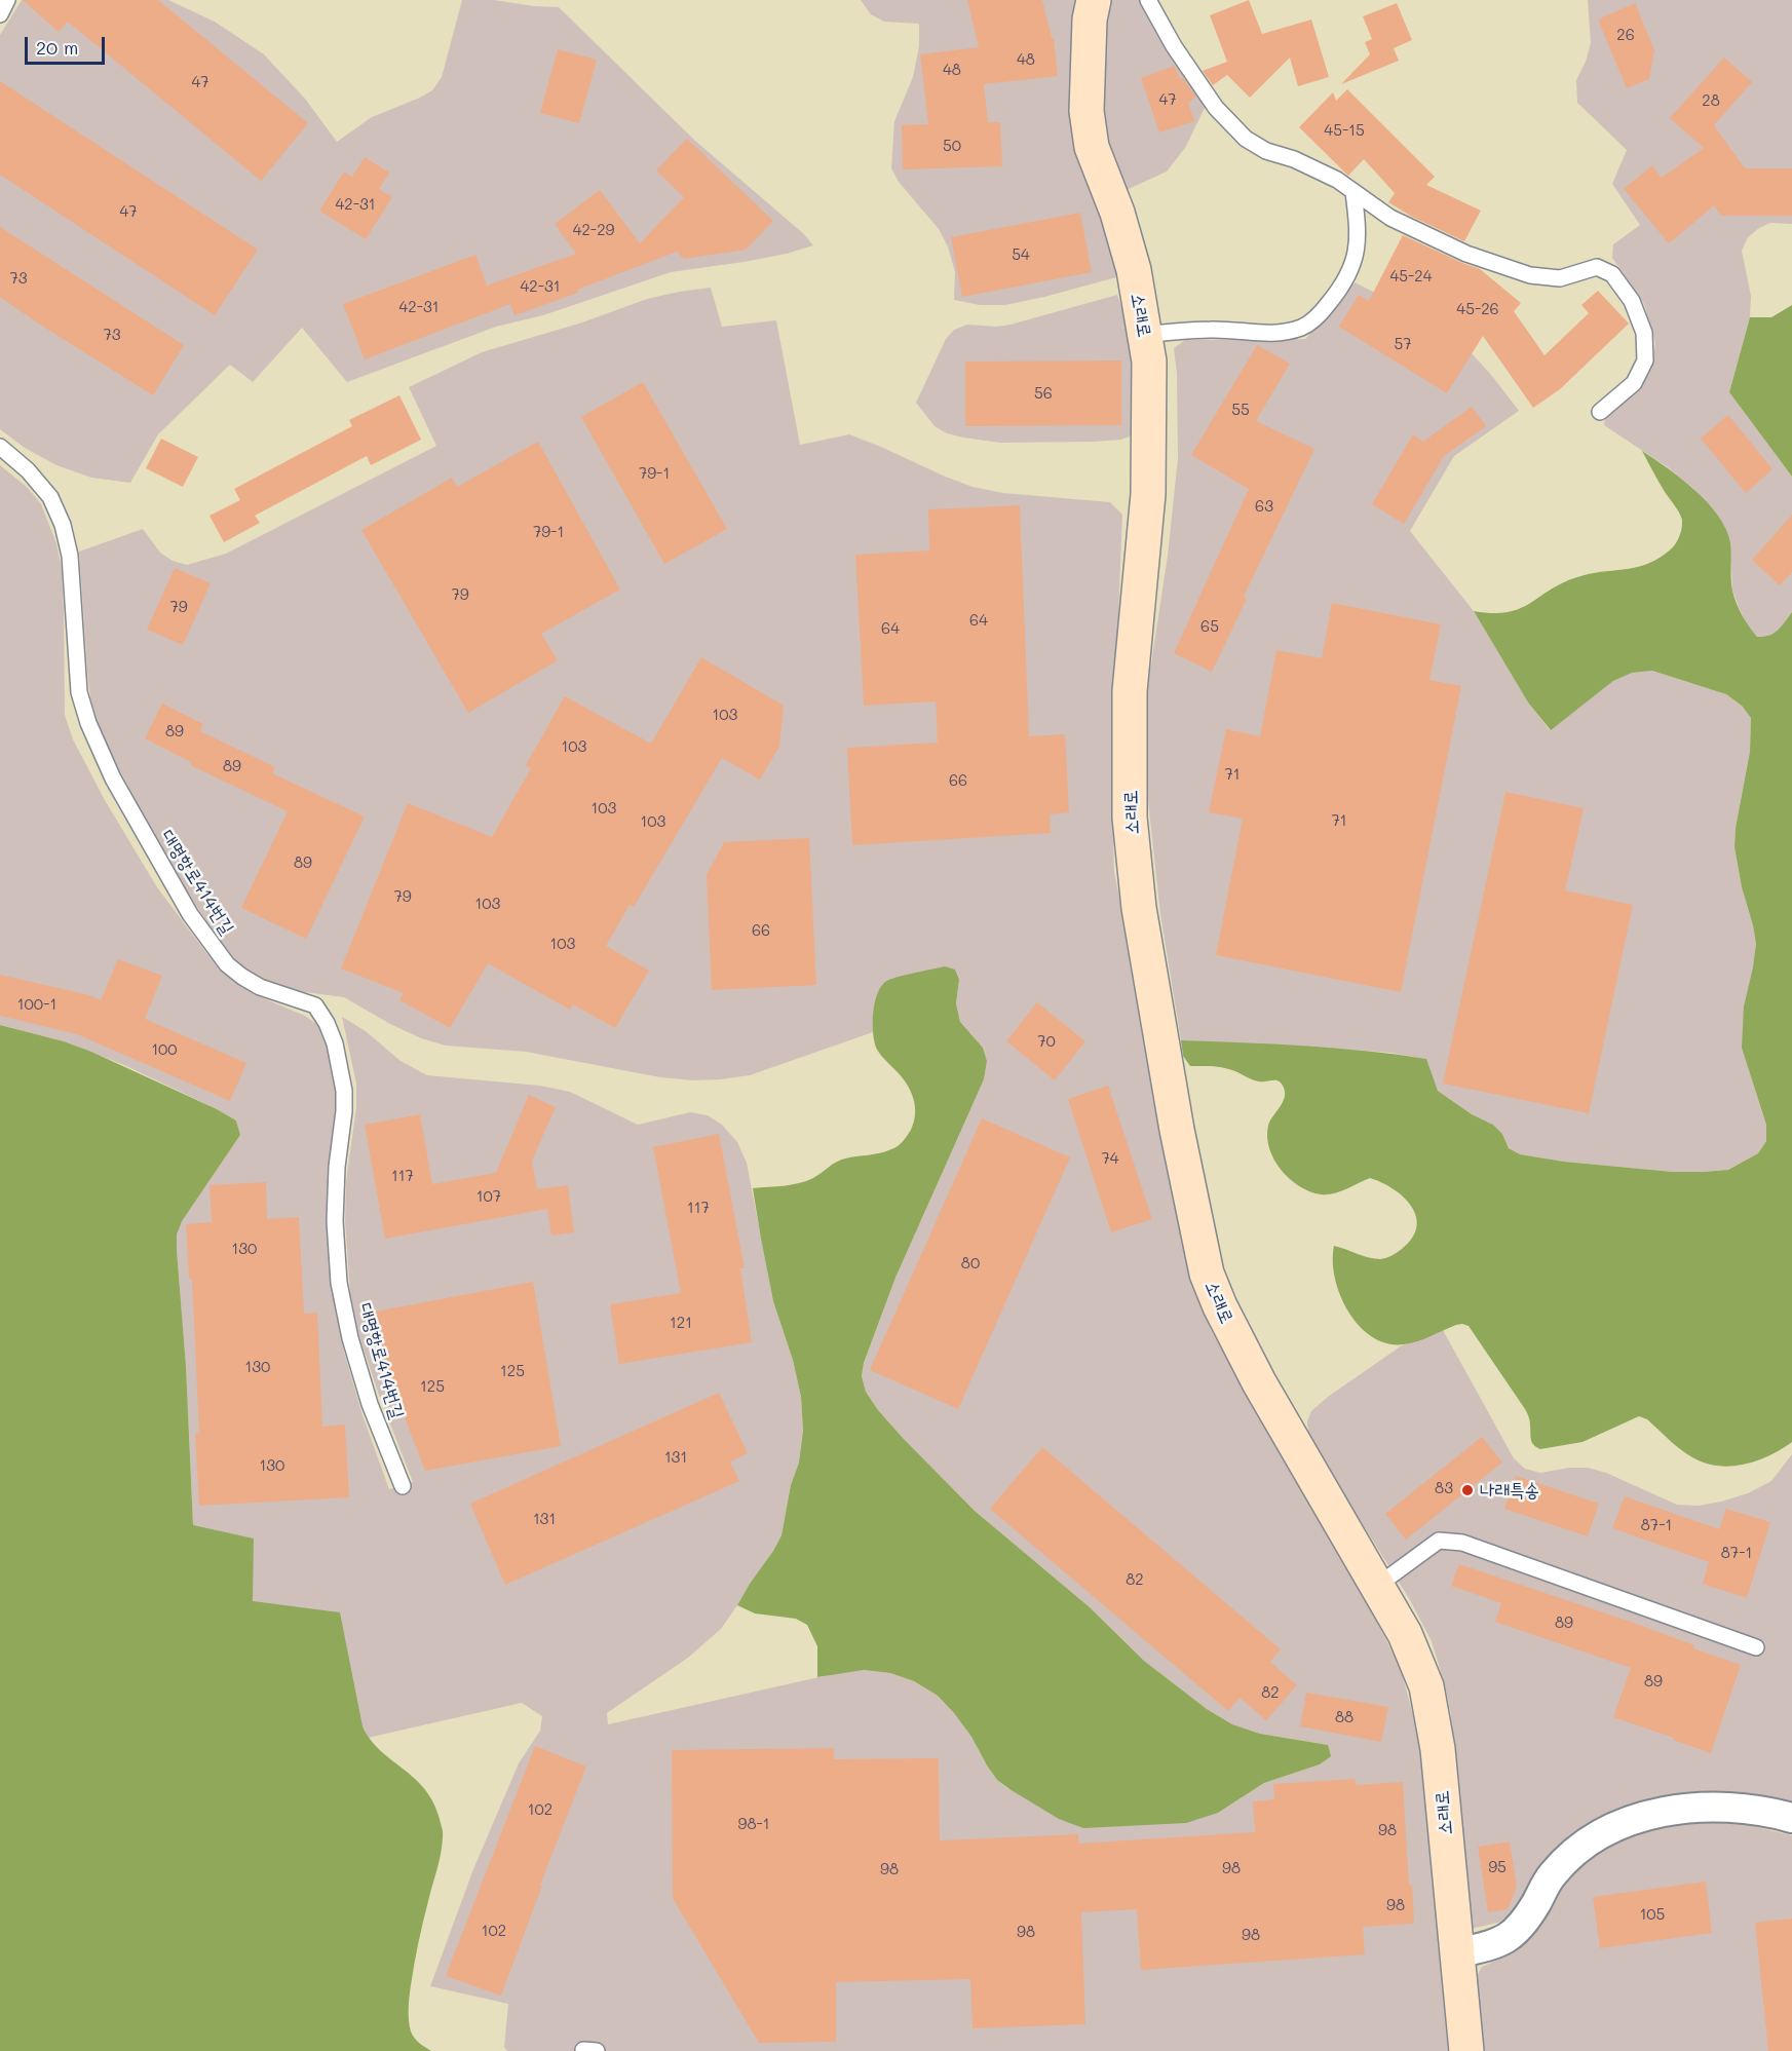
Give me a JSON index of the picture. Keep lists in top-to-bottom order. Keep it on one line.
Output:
{"streets":{"street":["소래로"],"lane":["대명항로414번길"]},"places":["나래특송"],"house_numbers":["26","48","48","47","47","28","45-15","50","42-31","47","42-29","54","45-24","73","42-31","42-31","45-26","73","57","56","55","79-1","63","79-1","79","79","64","65","64","103","89","103","89","71","66","103","71","103","89","79","103","66","103","100-1","70","100","74","117","107","117","130","80","121","130","125","125","131","130","83","131","87-1","87-1","82","89","89","82","88","102","98-1","98","95","98","98","98","105","102","98","98"],"scale_bar":"20 m"}
